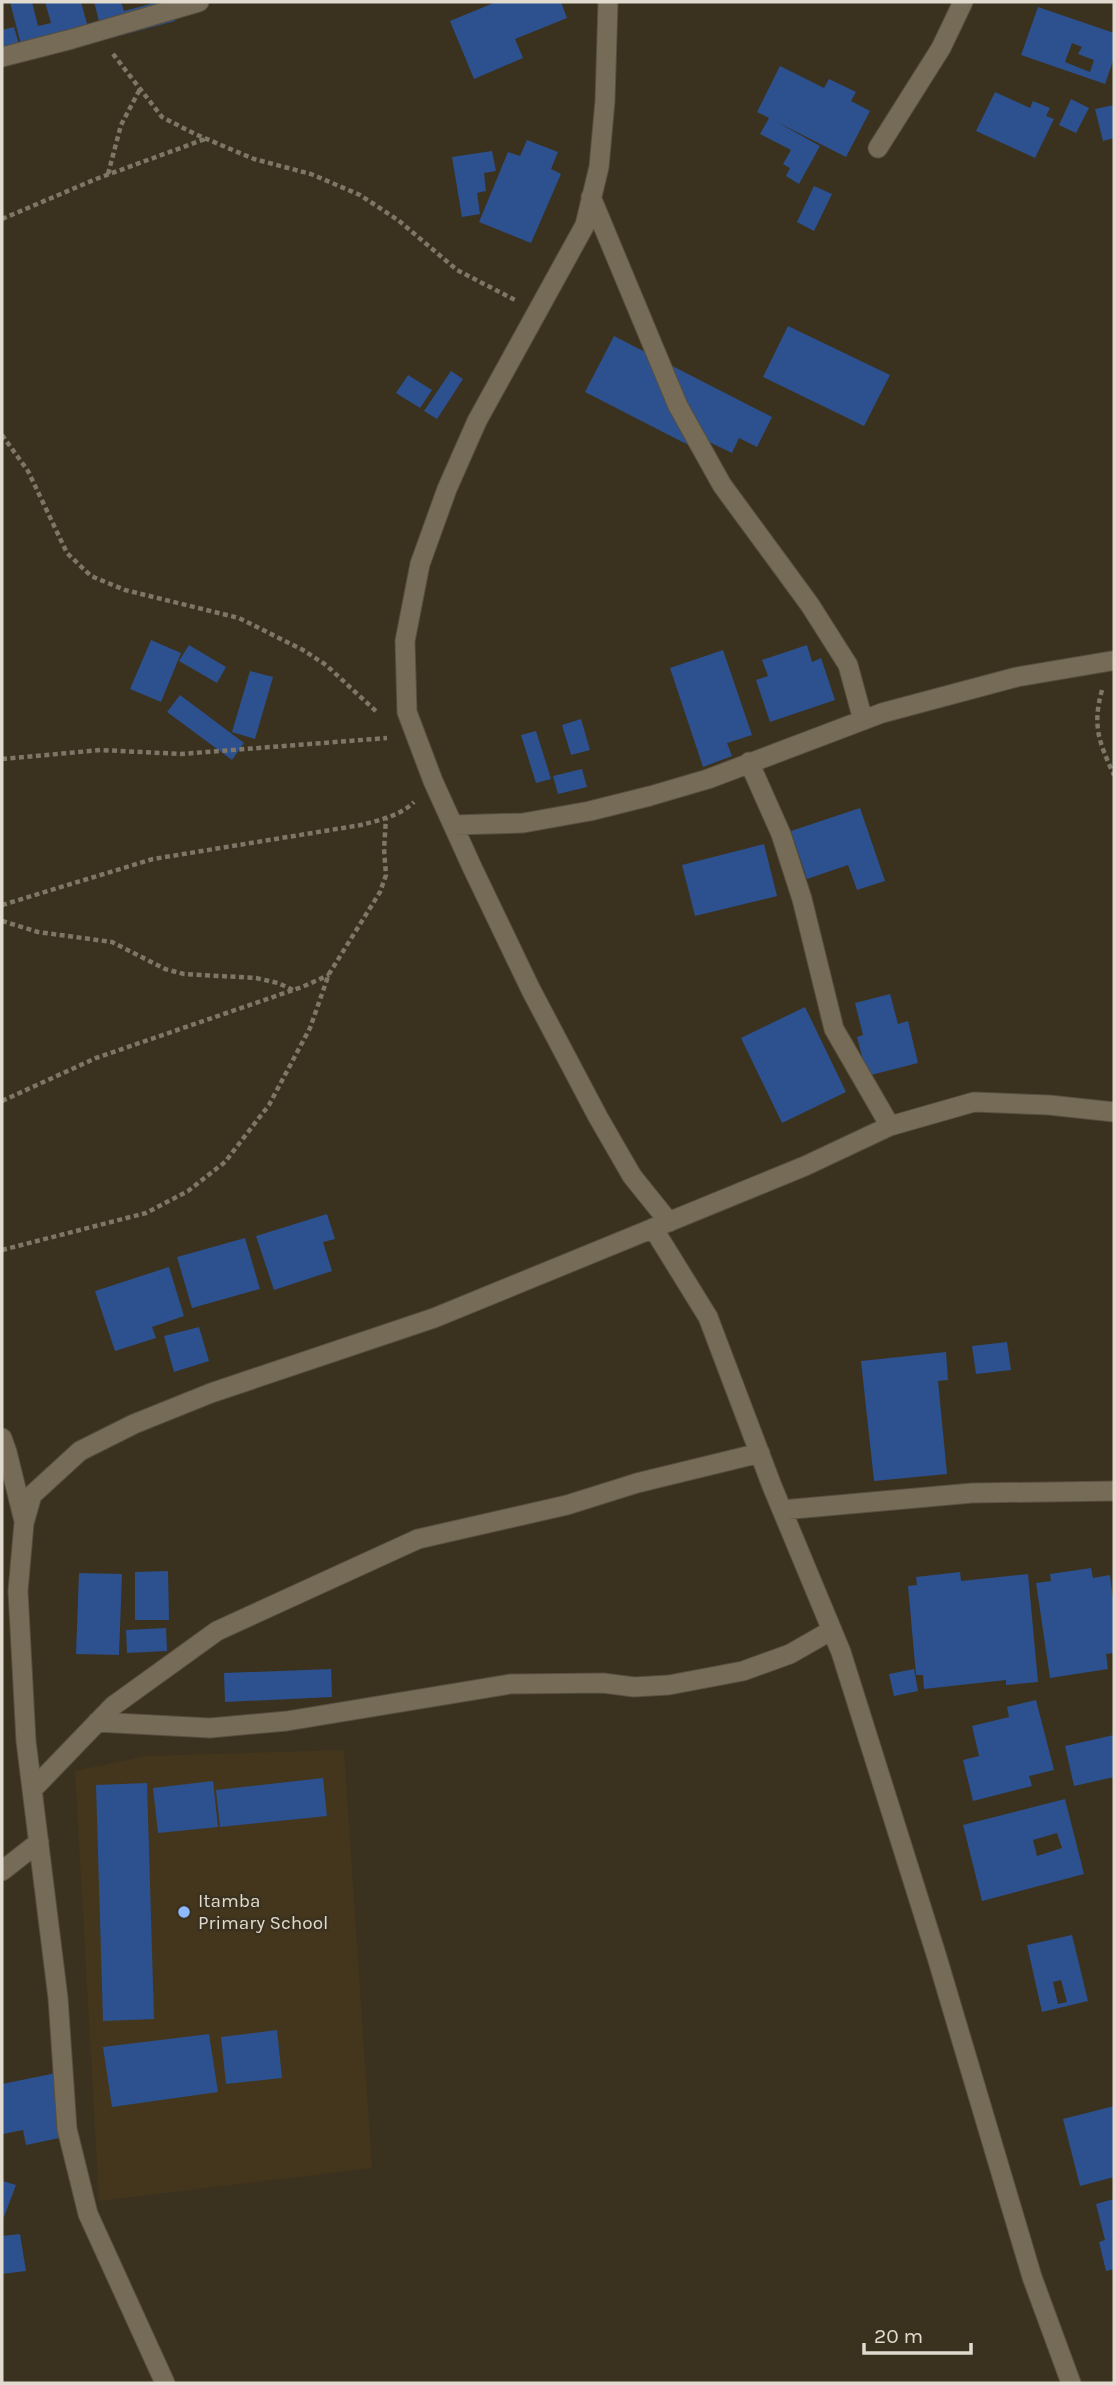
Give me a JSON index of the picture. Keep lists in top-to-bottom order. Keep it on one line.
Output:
{"places":["Itamba Primary School"],"scale_bar":"20 m"}
